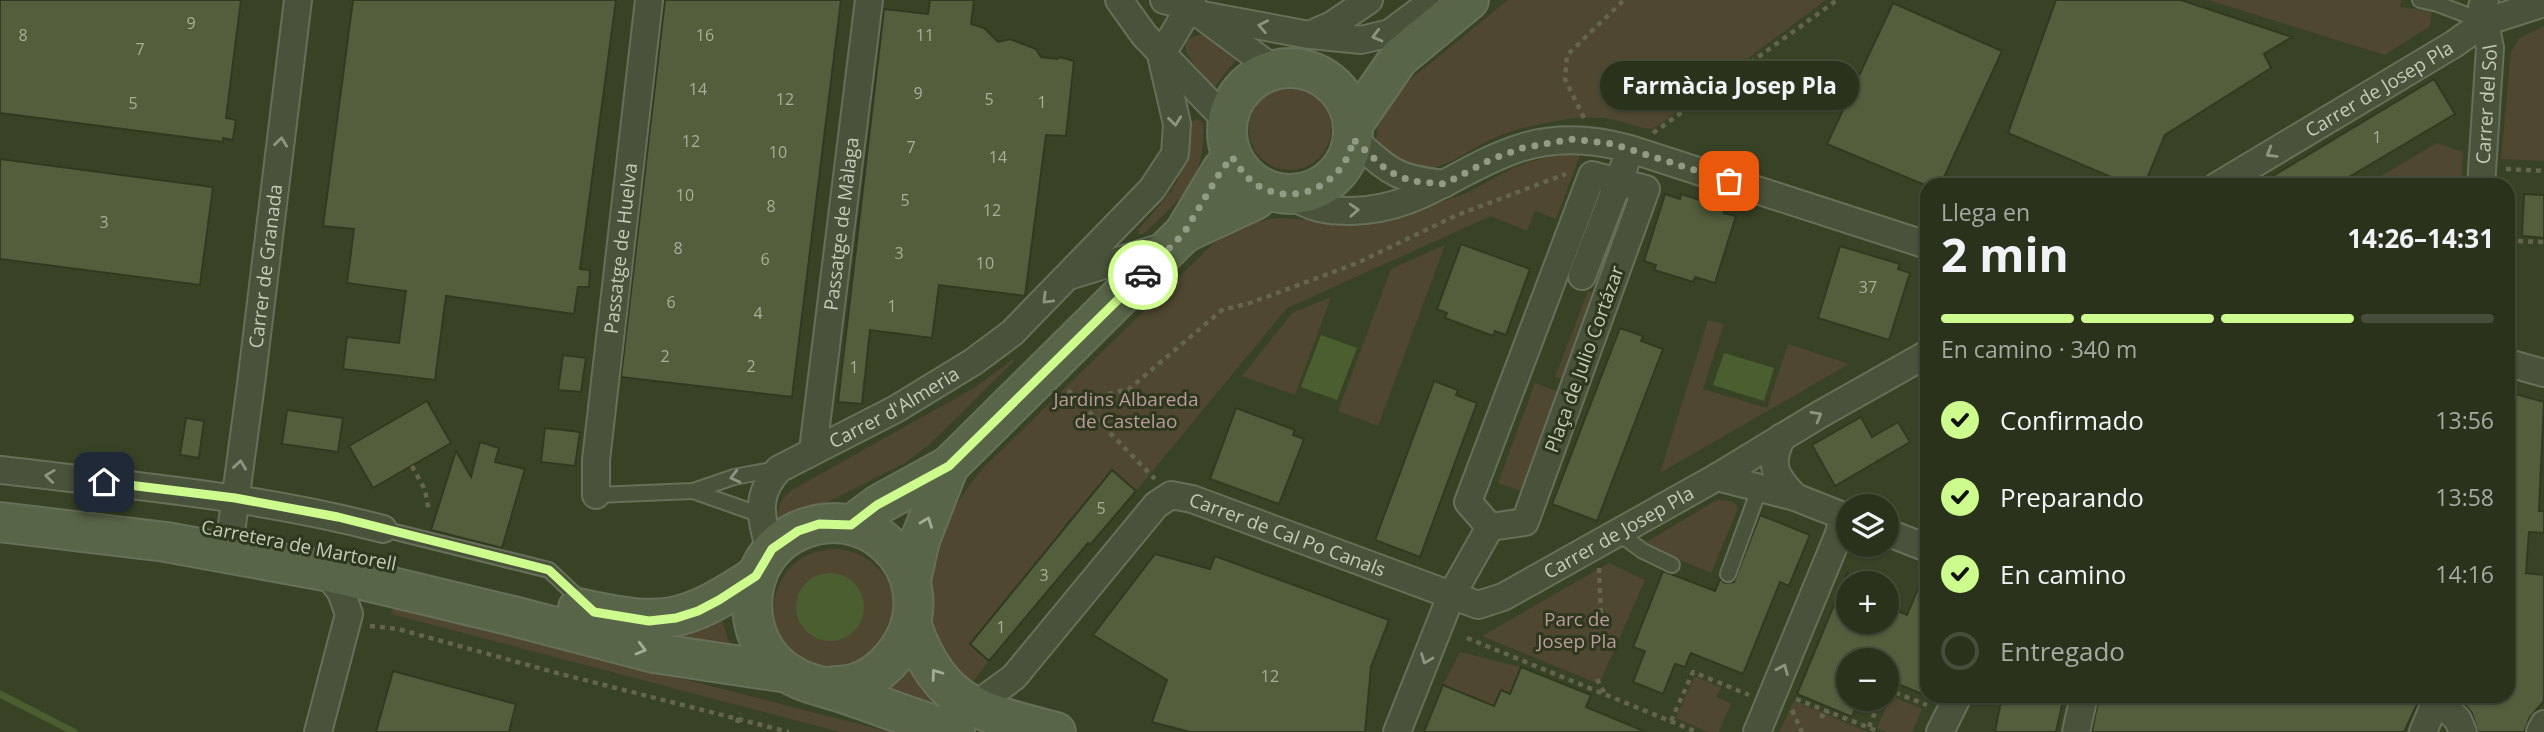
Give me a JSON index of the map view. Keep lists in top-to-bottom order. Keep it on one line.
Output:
{"streets":{"main road":["Carretera de Martorell"],"street":["Carrer de Josep Pla","Carrer del Sol","Passatge de Màlaga","Passatge de Huelva","Carrer de Granada","Plaça de Julio Cortázar","Carrer d'Almeria","Carrer de Cal Po Canals"]},"crossings":[["Carrer de Josep Pla","Carrer del Sol"],["Carrer de Josep Pla","Carrer de Cal Po Canals"],["Passatge de Màlaga","Carrer d'Almeria"],["Carrer de Granada","Carretera de Martorell"],["Carrer de Cal Po Canals","Carretera de Martorell"]],"one_way":["Carrer de Granada","Carrer d'Almeria"],"parks":["Jardins Albareda de Castelao","Parc de Josep Pla"],"places":["Farmàcia Josep Pla"],"house_numbers":["9","8","16","11","7","14","9","12","5","1","5","1","12","7","10","14","10","5","8","12","3","8","3","6","10","37","6","1","4","2","2","1","5","3","1","12"],"page":{"bubble":"Farmàcia Josep Pla","heading":["2 min","Llega en","14:26–14:31"],"bar":"En camino · 340 m","list":[["Confirmado","13:56"],["Preparando","13:58"],["En camino","14:16"],"Entregado"],"map_buttons":["+","−"]}}
